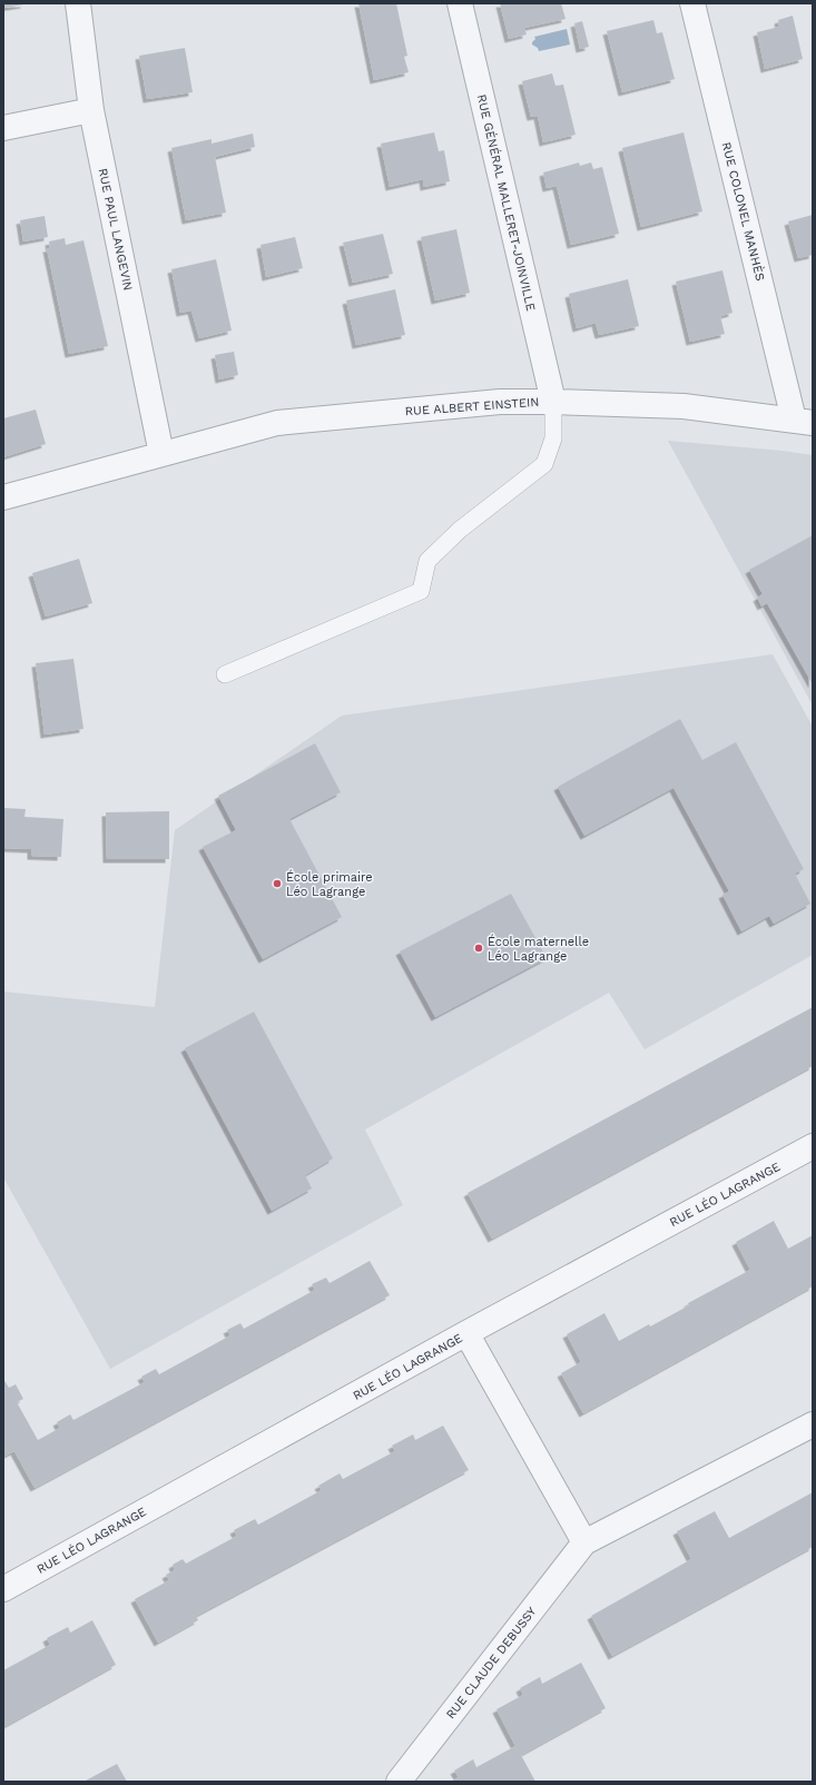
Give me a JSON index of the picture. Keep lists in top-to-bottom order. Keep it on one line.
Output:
{"streets":{"street":["RUE GÉNÉRAL MALLERET-JOINVILLE","RUE COLONEL MANHÈS","RUE PAUL LANGEVIN","RUE ALBERT EINSTEIN","RUE LÉO LAGRANGE","RUE CLAUDE DEBUSSY"]},"crossings":[["RUE GÉNÉRAL MALLERET-JOINVILLE","RUE ALBERT EINSTEIN"],["RUE COLONEL MANHÈS","RUE ALBERT EINSTEIN"],["RUE PAUL LANGEVIN","RUE ALBERT EINSTEIN"]],"places":["École primaire Léo Lagrange","École maternelle Léo Lagrange"]}
